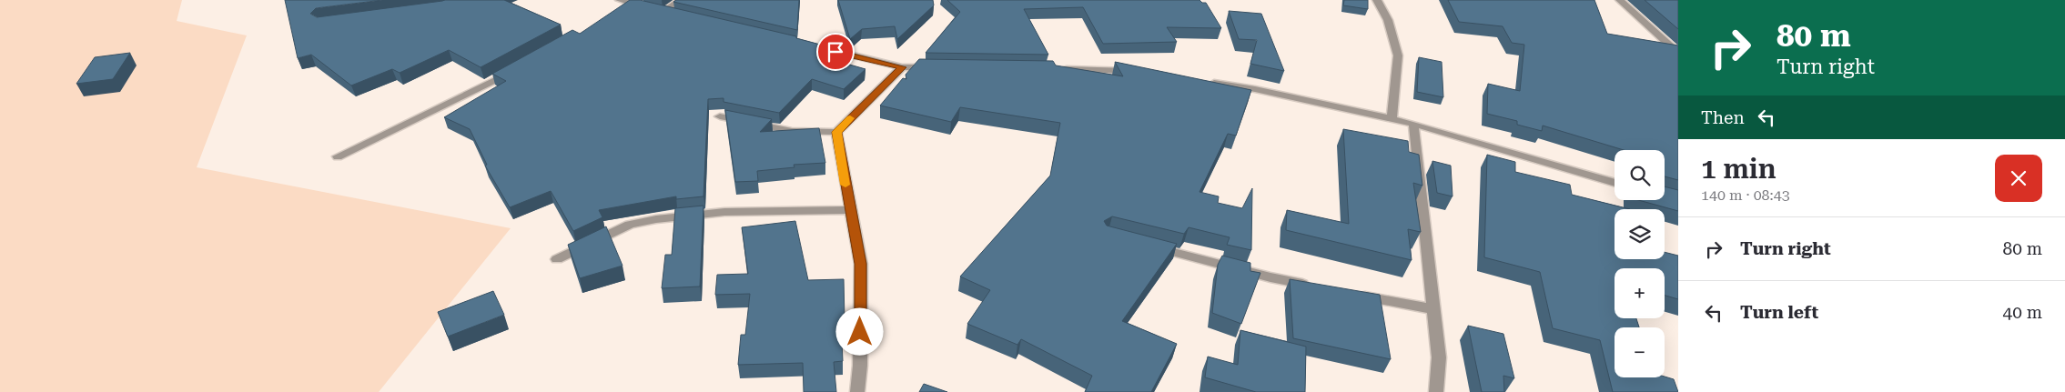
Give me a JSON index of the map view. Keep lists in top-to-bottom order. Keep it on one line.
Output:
{"page":{"turn":["80 m","Turn right"],"then":"Then","heading":["1 min","140 m · 08:43"],"map_buttons":["+","−"],"list":[{"name":"Turn right","value":"80 m"},{"name":"Turn left","value":"40 m"}]}}
